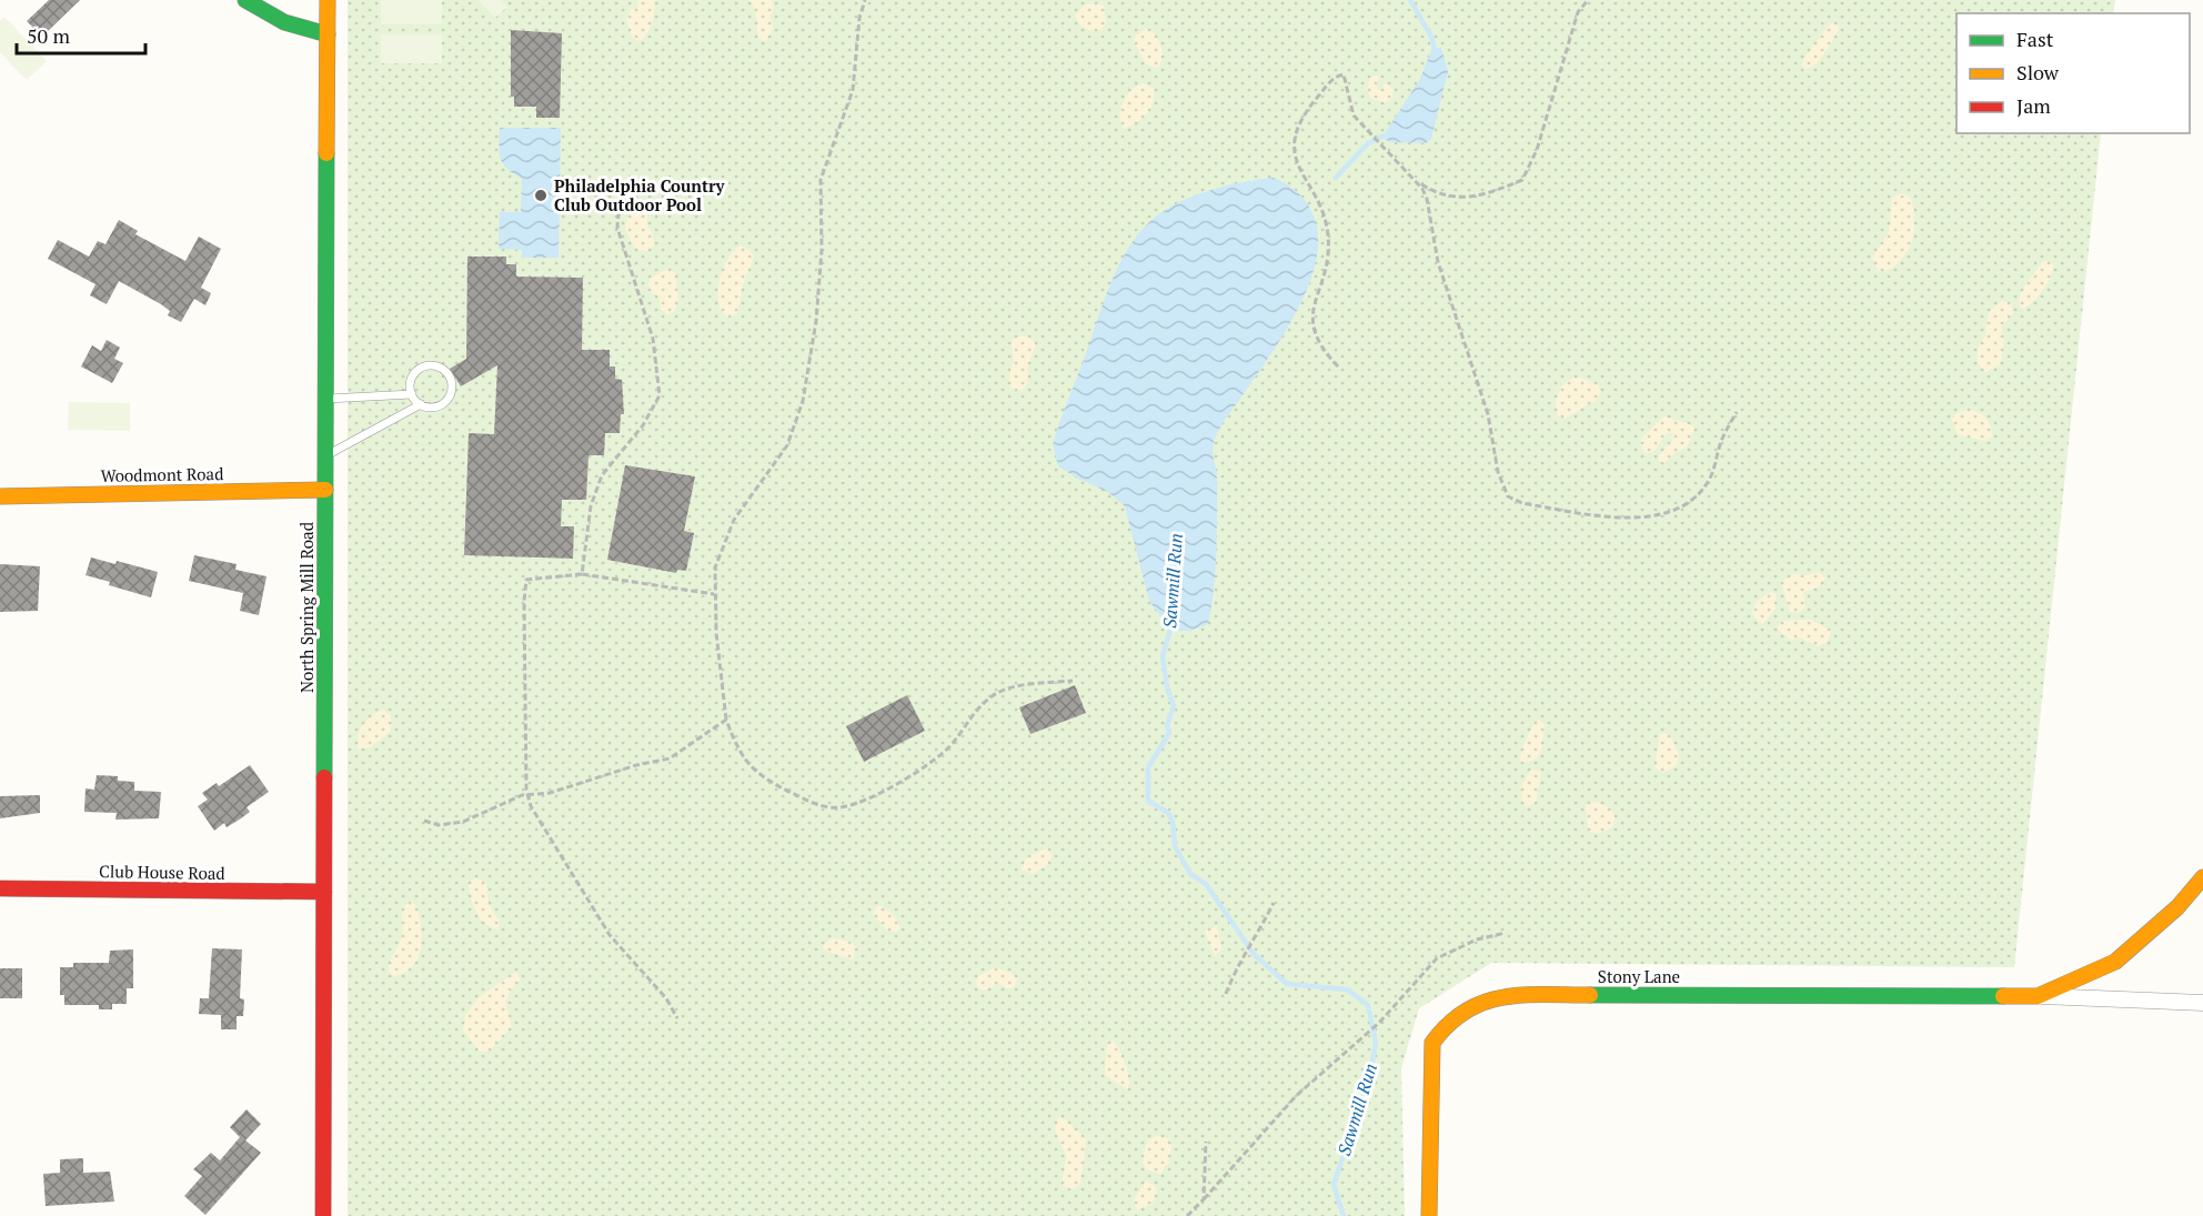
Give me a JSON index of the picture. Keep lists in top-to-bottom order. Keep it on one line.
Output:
{"streets":{"street":["Woodmont Road","North Spring Mill Road","Club House Road","Stony Lane"]},"crossings":[["Woodmont Road","North Spring Mill Road"],["North Spring Mill Road","Club House Road"]],"water":["Sawmill Run"],"places":["Philadelphia Country Club Outdoor Pool"],"legend":["Fast","Slow","Jam"],"scale_bar":"50 m"}
